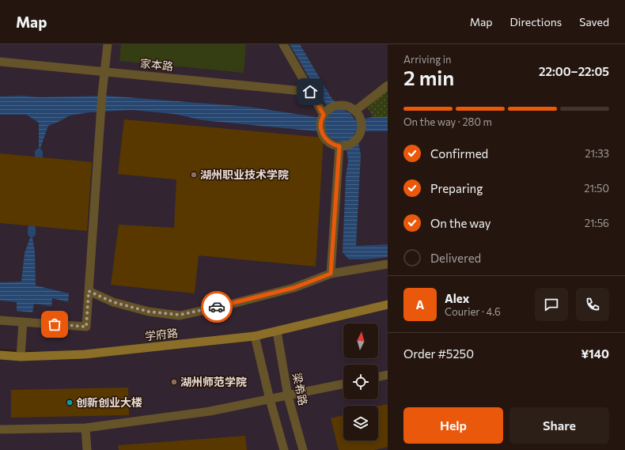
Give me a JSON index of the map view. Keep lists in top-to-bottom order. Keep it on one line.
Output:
{"streets":{"main road":["学府路"],"street":["家本路","梁希路"]},"crossings":[["学府路","梁希路"]],"places":["湖州职业技术学院","湖州师范学院","创新创业大楼"],"north":"top","page":{"header":"Map","nav":["Map","Directions","Saved"],"heading":["2 min","Arriving in","22:00–22:05"],"panel":["Alex","Courier · 4.6","Order #5250","¥140"],"bar":"On the way · 280 m","list":[["Confirmed","21:33"],["Preparing","21:50"],["On the way","21:56"],"Delivered"],"round":"A","buttons":["Help","Share"]}}
